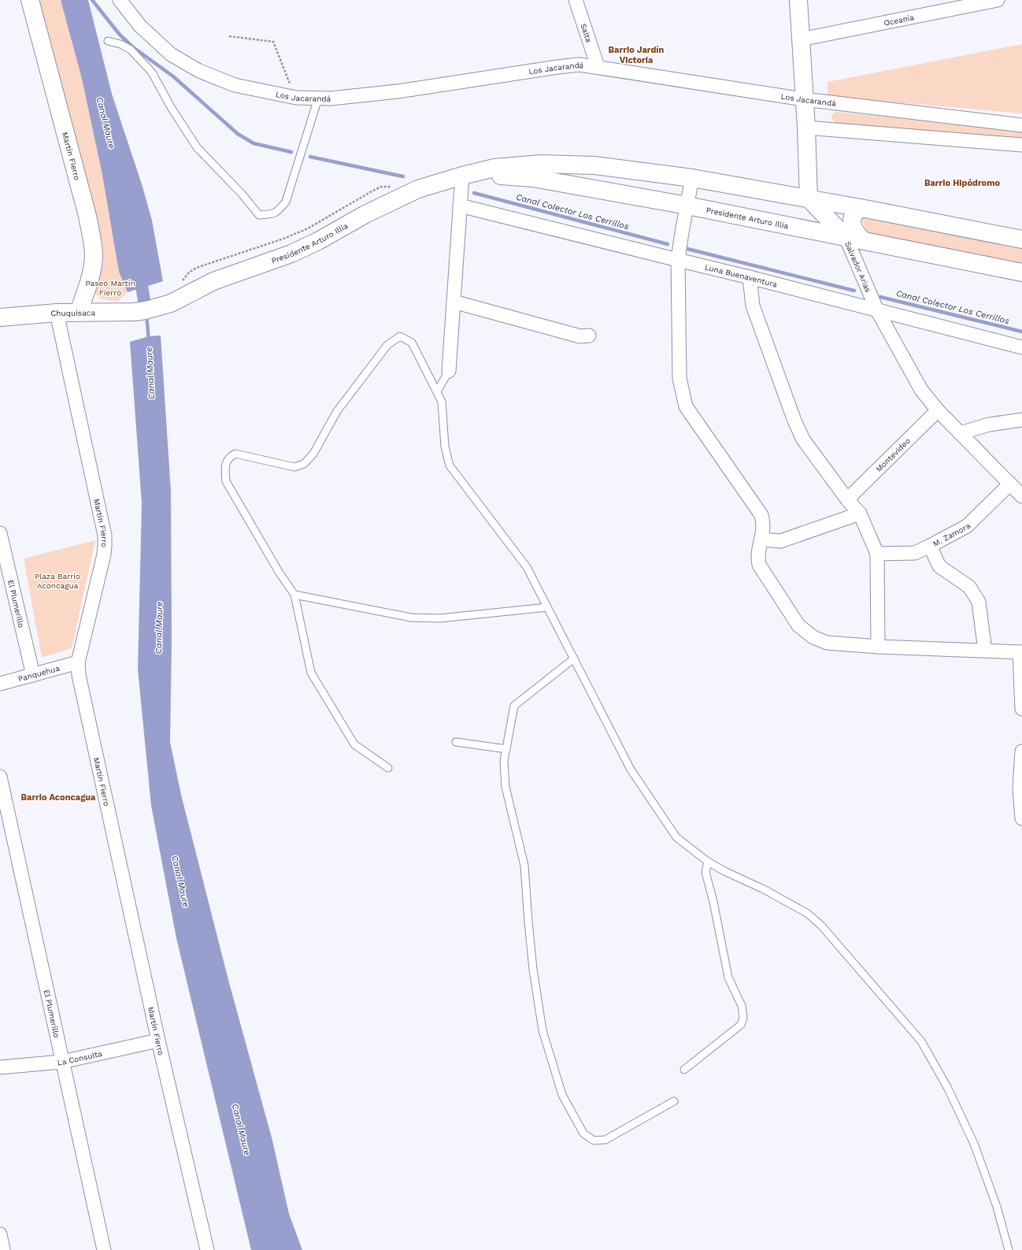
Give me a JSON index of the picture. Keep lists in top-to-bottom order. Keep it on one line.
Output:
{"streets":{"street":["Oceanía","Salta","Los Jacarandá","Martín Fierro","Presidente Arturo Illia","Salvador Arias","Luna Buenaventura","Chuquisaca","Montevideo","M. Zamora","El Plumerillo","Panquehua","La Consulta"]},"crossings":[["Salta","Los Jacarandá"],["Martín Fierro","Chuquisaca"],["Martín Fierro","Panquehua"],["Martín Fierro","La Consulta"],["Presidente Arturo Illia","Salvador Arias"],["Presidente Arturo Illia","Chuquisaca"],["Salvador Arias","Luna Buenaventura"],["Salvador Arias","Montevideo"],["Salvador Arias","M. Zamora"],["El Plumerillo","Panquehua"],["El Plumerillo","La Consulta"]],"districts":["Barrio Jardín Victoria","Barrio Hipódromo","Barrio Aconcagua"],"water":["Canal Maure","Canal Colector Los Cerrillos"],"parks":["Paseo Martín Fierro","Plaza Barrio Aconcagua"]}
